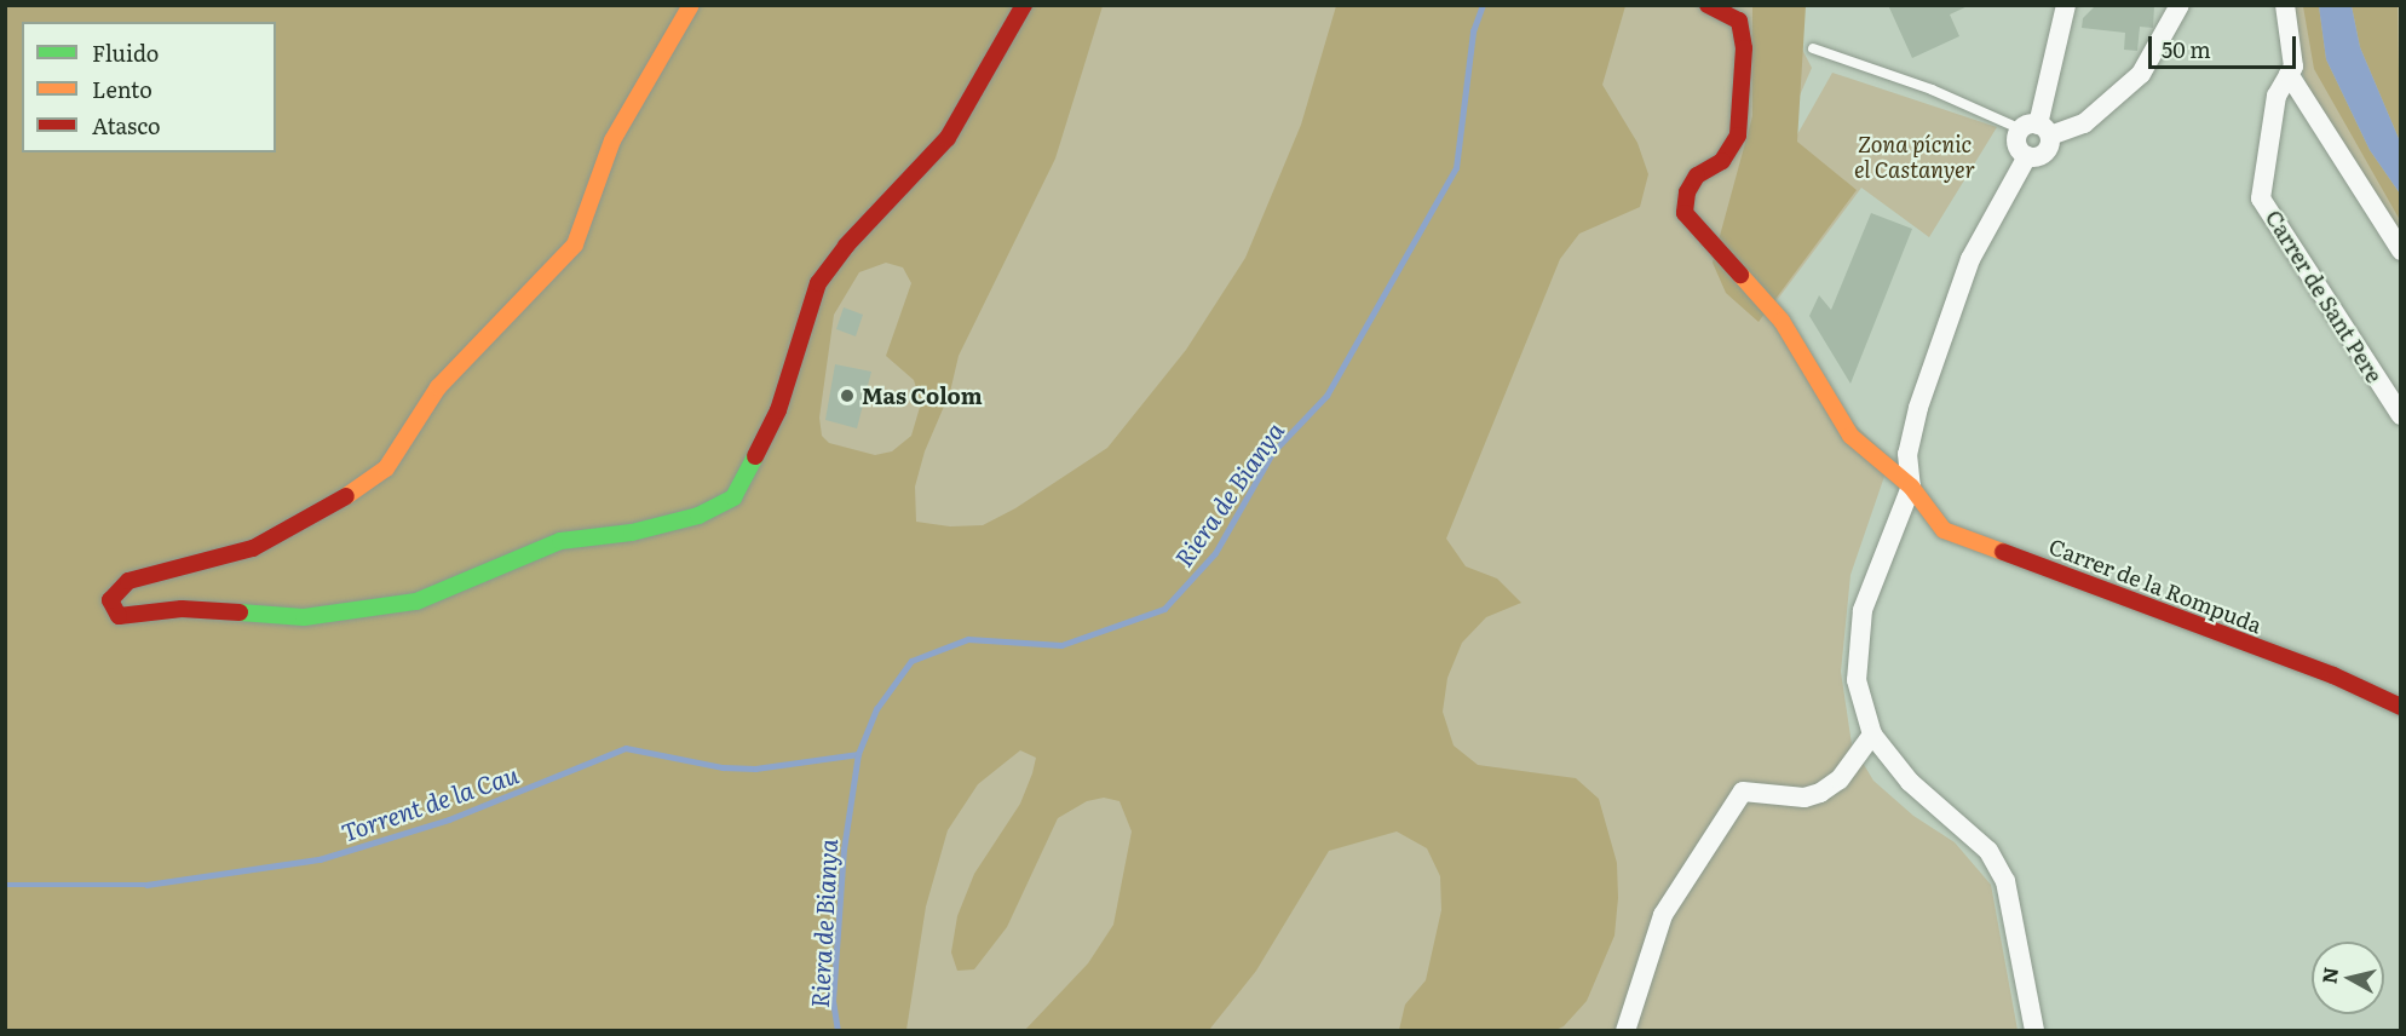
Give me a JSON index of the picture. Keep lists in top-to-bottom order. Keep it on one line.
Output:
{"streets":{"street":["Carrer de Sant Pere","Carrer de la Rompuda"]},"water":["Riera de Bianya","Torrent de la Cau"],"parks":["Zona pícnic el Castanyer"],"places":["Mas Colom"],"legend":["Fluido","Lento","Atasco"],"scale_bar":"50 m","north":"left"}
